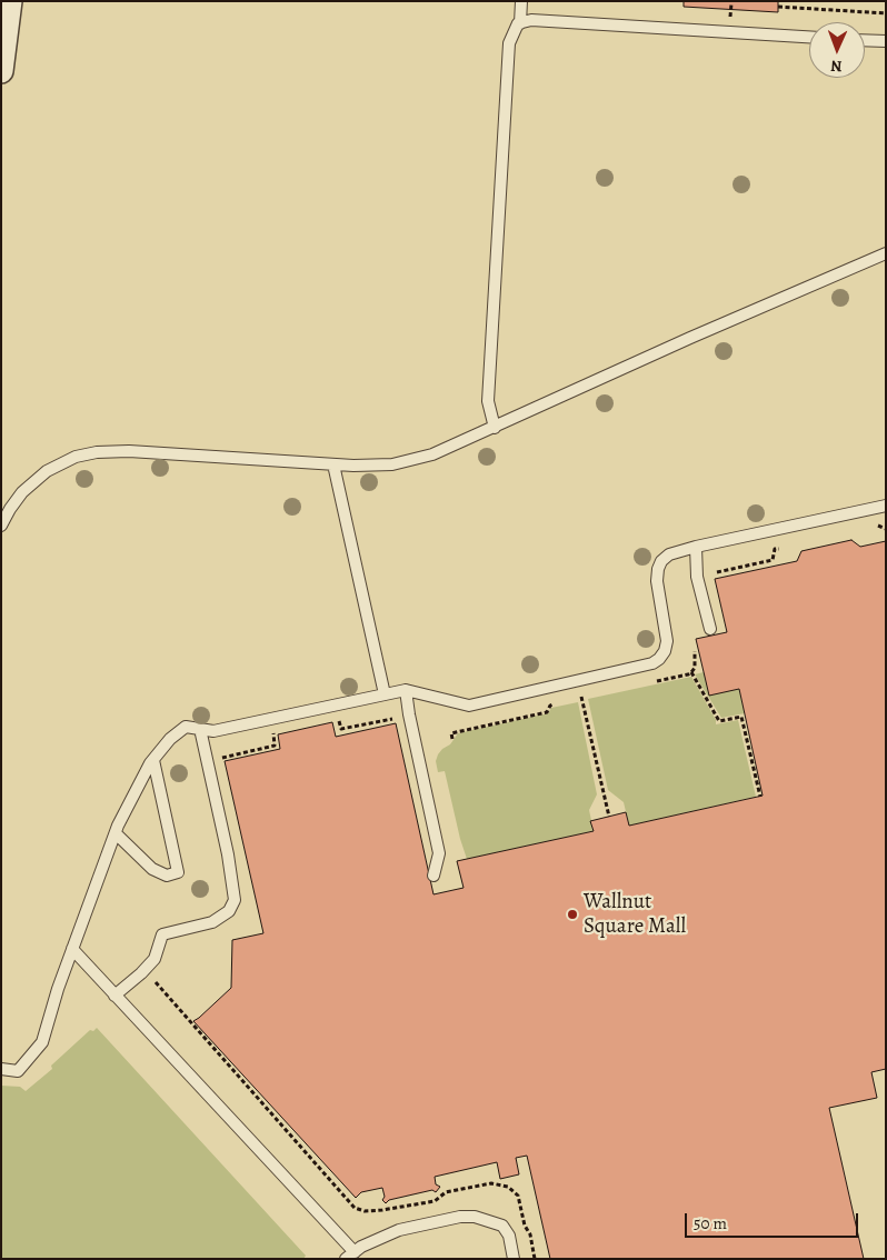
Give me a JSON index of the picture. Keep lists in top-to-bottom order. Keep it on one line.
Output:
{"places":["Wallnut Square Mall"],"scale_bar":"50 m","north":"bottom"}
